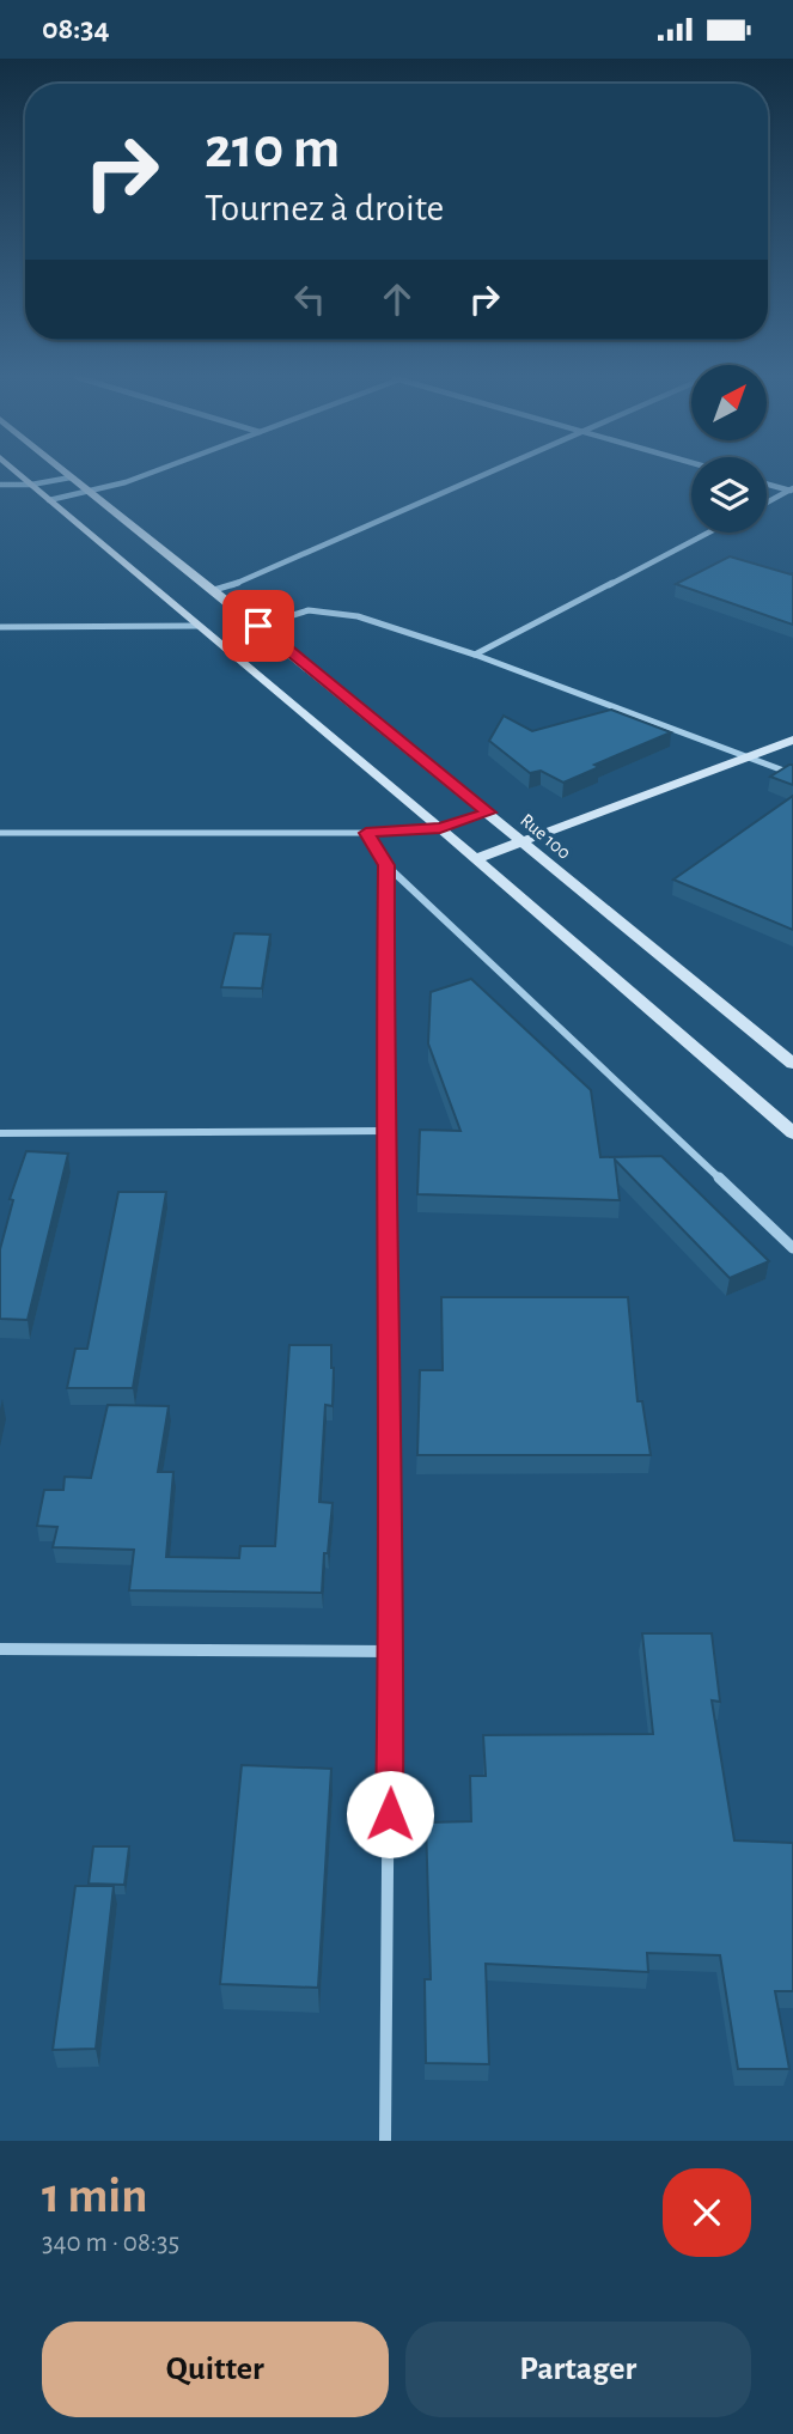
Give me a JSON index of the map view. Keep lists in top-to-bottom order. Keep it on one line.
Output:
{"streets":{"street":["Rue 100"]},"north":"top right","page":{"status":"08:34","turn":["210 m","Tournez à droite"],"heading":["1 min","340 m · 08:35"],"buttons":["Quitter","Partager"]}}
